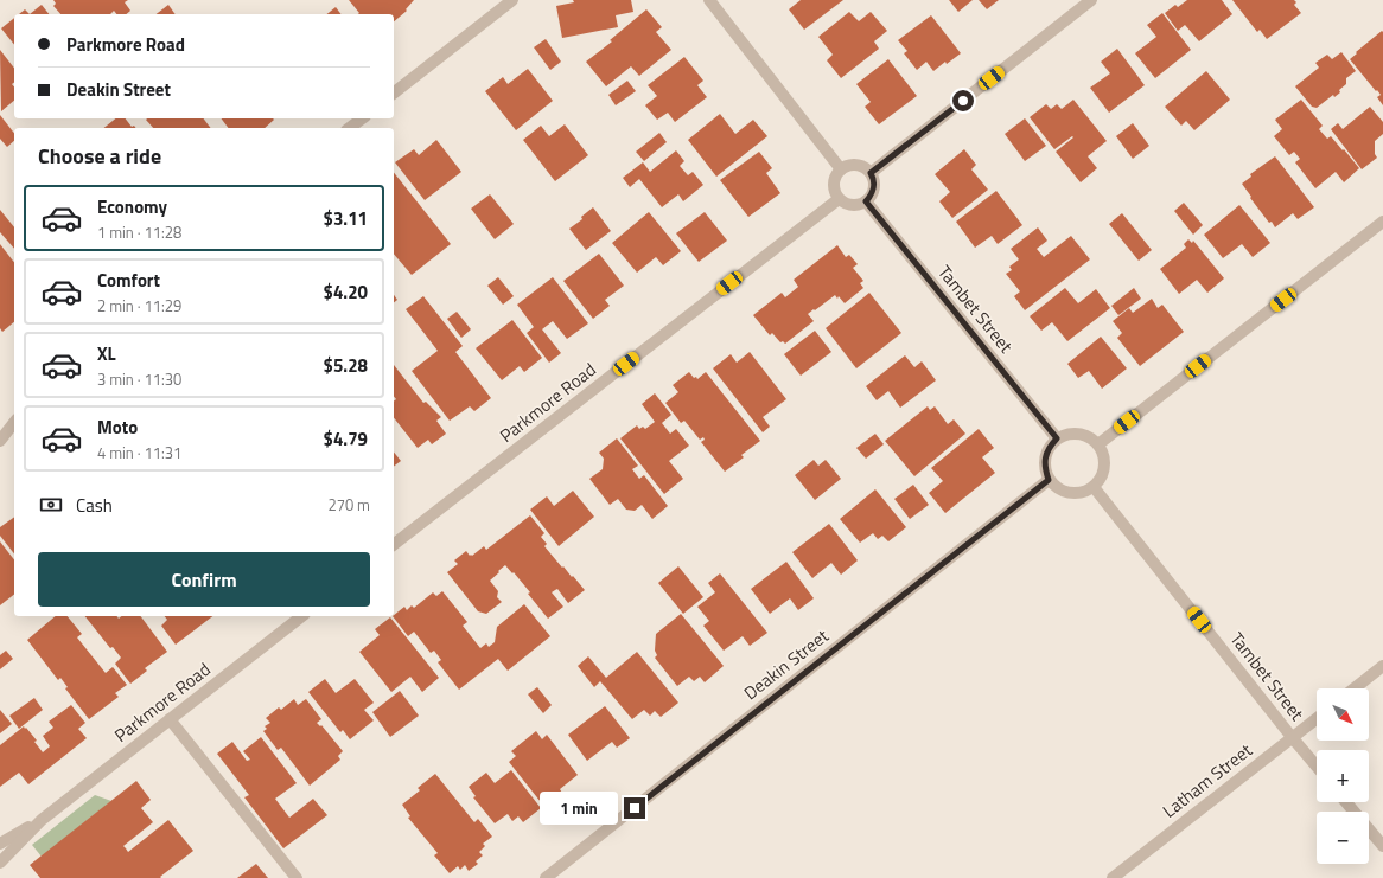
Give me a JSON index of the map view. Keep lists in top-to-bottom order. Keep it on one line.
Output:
{"streets":{"street":["Tambet Street","Parkmore Road","Deakin Street","Latham Street"]},"crossings":[["Tambet Street","Parkmore Road"],["Tambet Street","Deakin Street"],["Tambet Street","Latham Street"]],"north":"bottom right","page":{"banner":["Parkmore Road","Deakin Street"],"heading":"Choose a ride","list":[{"name":"Economy","note":"1 min · 11:28","value":"$3.11"},{"name":"Comfort","note":"2 min · 11:29","value":"$4.20"},{"name":"XL","note":"3 min · 11:30","value":"$5.28"},{"name":"Moto","note":"4 min · 11:31","value":"$4.79"}],"pay":["Cash","270 m"],"buttons":"Confirm","map_buttons":["+","−"],"bubble":"1 min"}}
